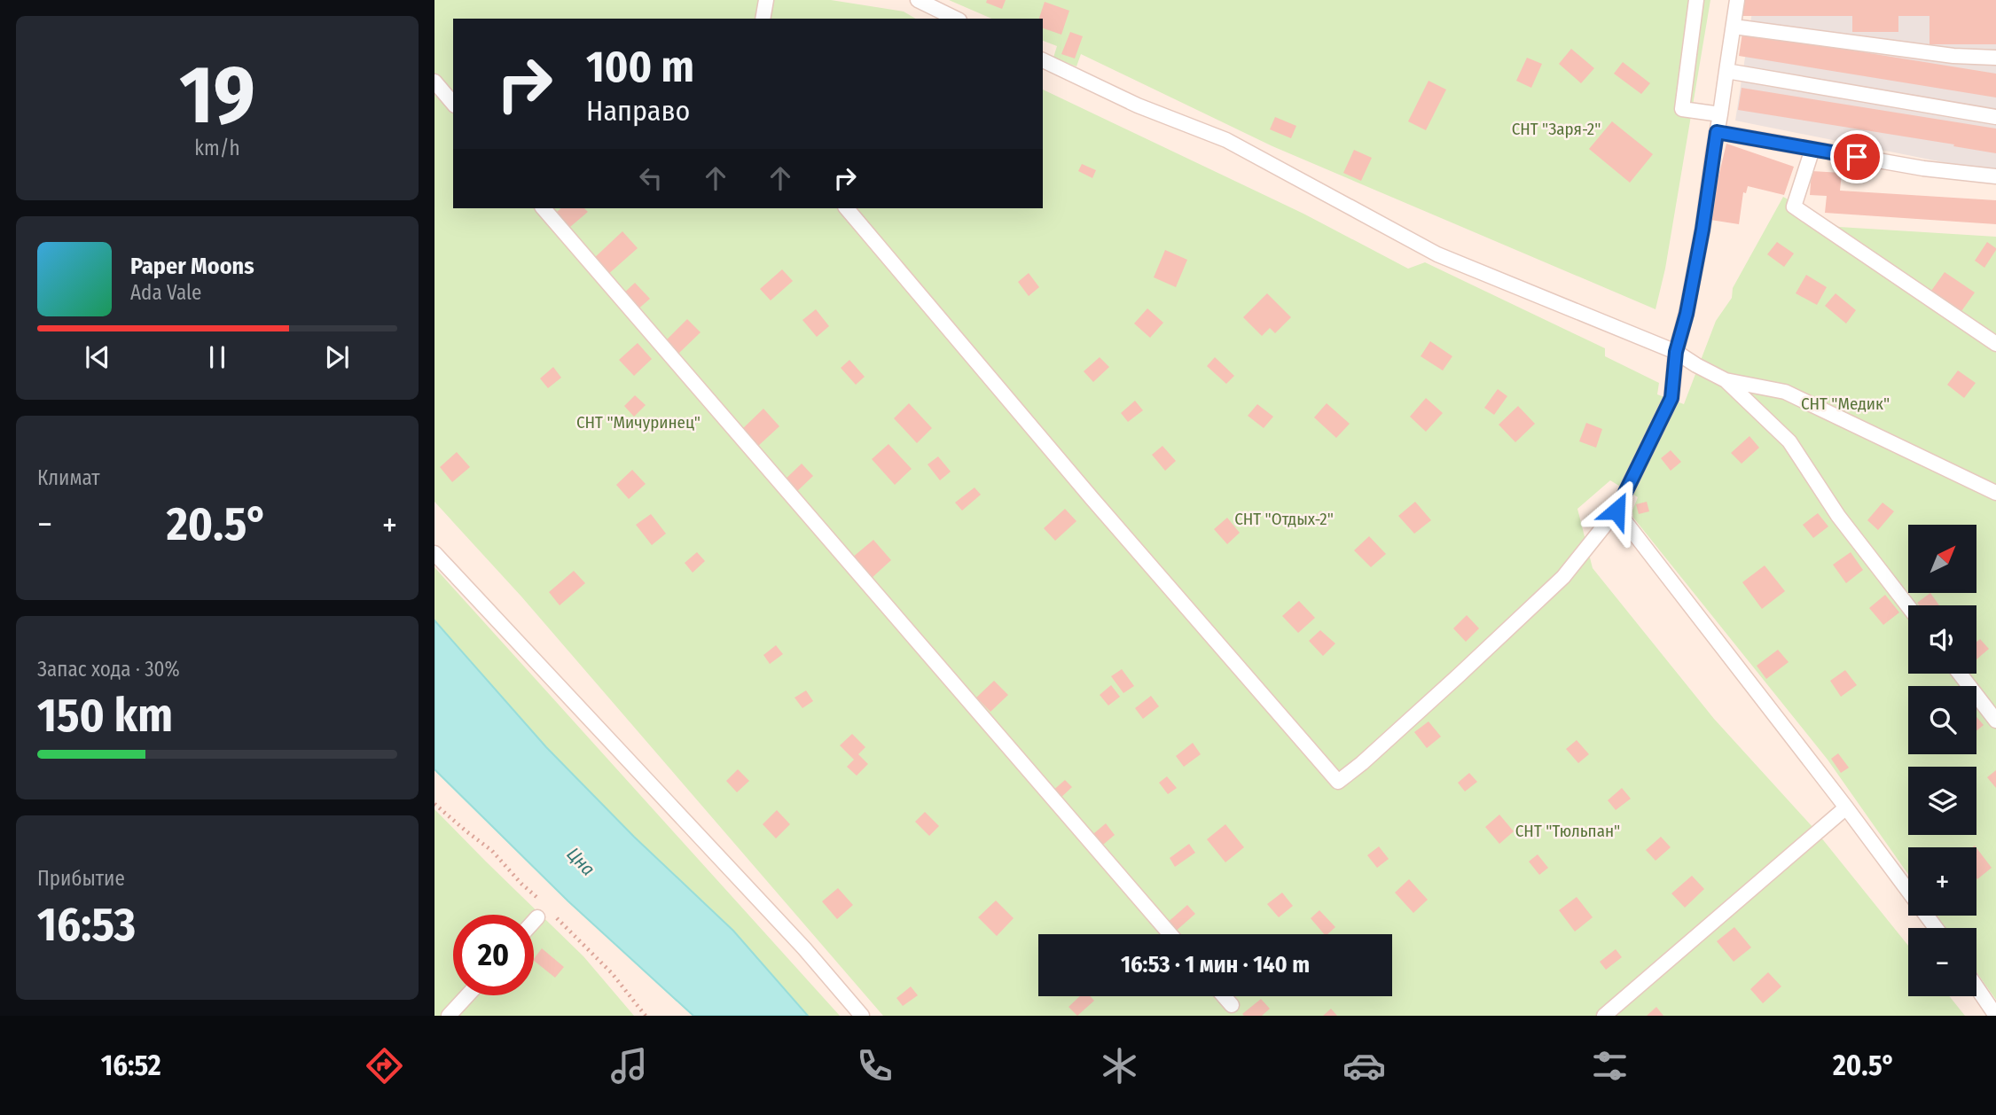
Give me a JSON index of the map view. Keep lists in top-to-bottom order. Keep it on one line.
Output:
{"water":["Цна"],"parks":["СНТ \"Заря-2\"","СНТ \"Медик\"","СНТ \"Мичуринец\"","СНТ \"Отдых-2\"","СНТ \"Тюльпан\""],"north":"top right","page":{"tile":[["19","km/h"],"Климат",["Запас хода · 30%","150 km"],["Прибытие","16:53"]],"turn":["100 m","Направо"],"song":["Paper Moons","Ada Vale"],"heat":["−","20.5°","+"],"map_buttons":["+","−"],"limit":"20","trip":"16:53 · 1 мин · 140 m","tabs":["16:52","20.5°"]}}
